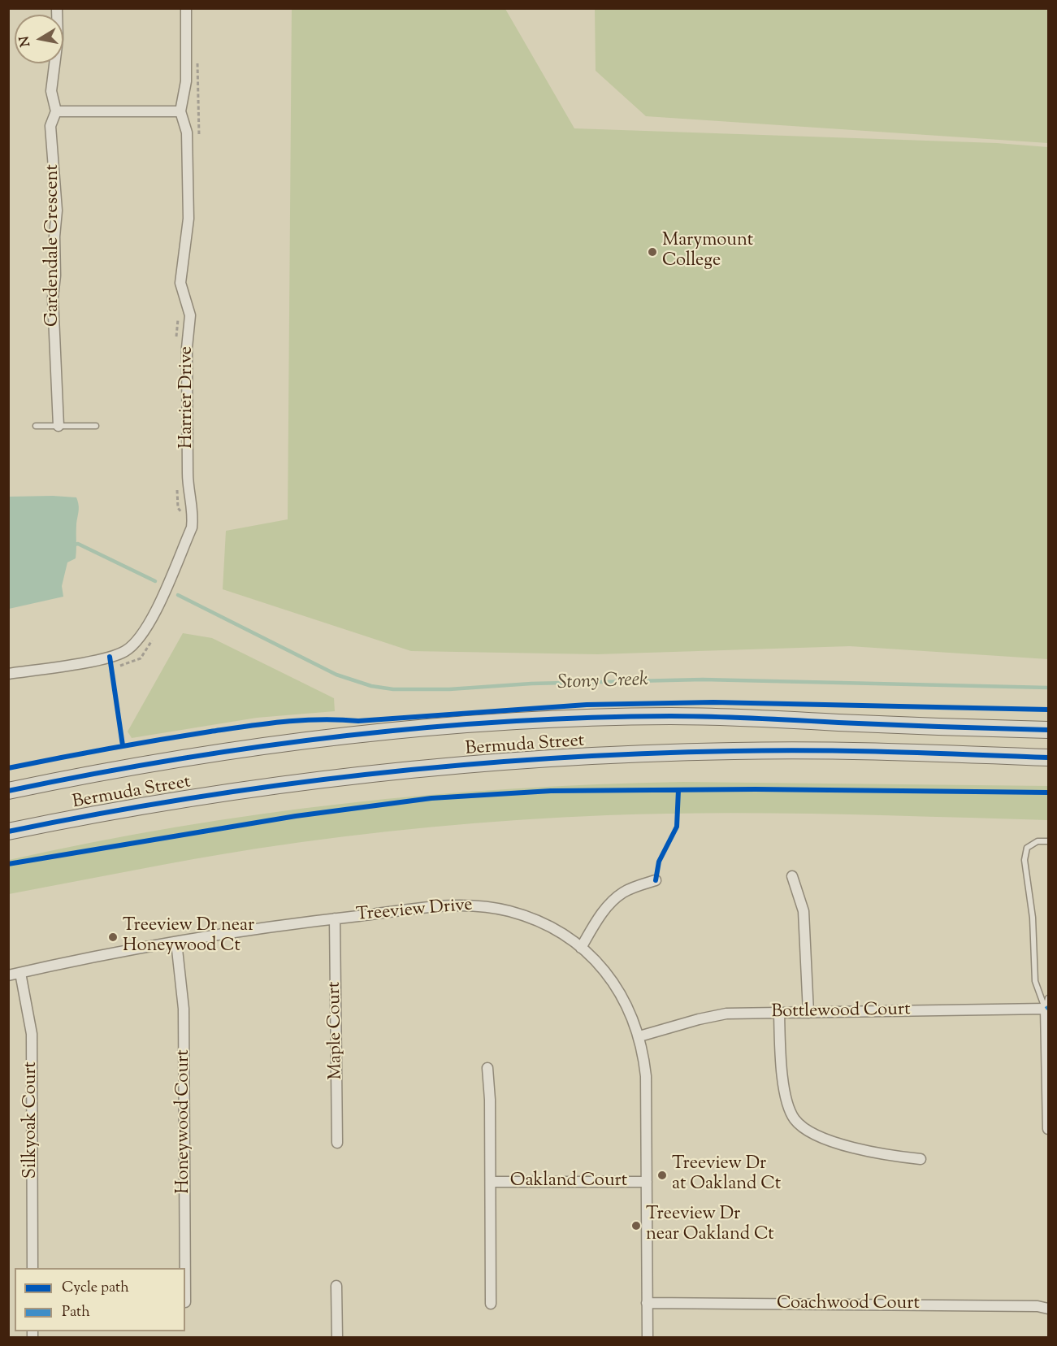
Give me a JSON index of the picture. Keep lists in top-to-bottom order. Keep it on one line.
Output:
{"streets":{"main road":["Bermuda Street"],"street":["Gardendale Crescent","Harrier Drive","Treeview Drive","Bottlewood Court","Maple Court","Silkyoak Court","Honeywood Court","Oakland Court","Coachwood Court"]},"crossings":[["Treeview Drive","Bottlewood Court"],["Treeview Drive","Maple Court"],["Treeview Drive","Silkyoak Court"],["Treeview Drive","Honeywood Court"],["Treeview Drive","Oakland Court"],["Treeview Drive","Coachwood Court"]],"water":["Stony Creek"],"places":["Marymount College","Treeview Dr near Honeywood Ct","Treeview Dr at Oakland Ct","Treeview Dr near Oakland Ct"],"legend":["Cycle path","Path"],"north":"left"}
